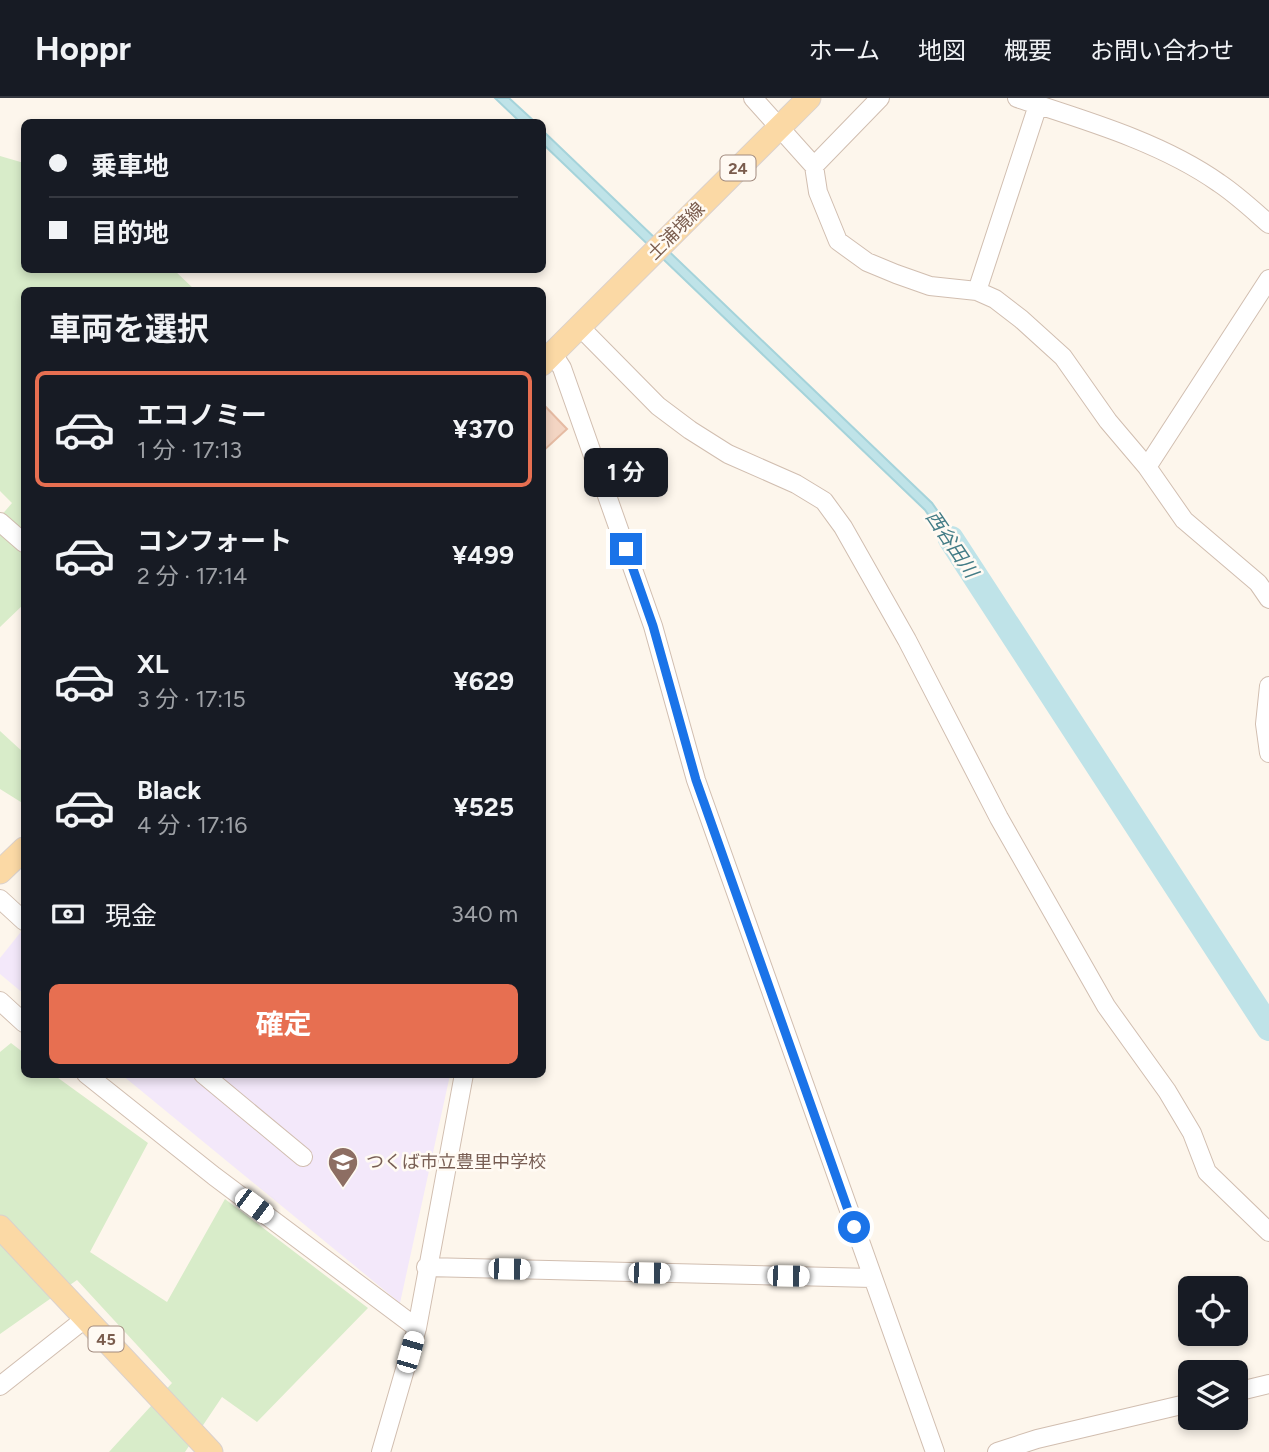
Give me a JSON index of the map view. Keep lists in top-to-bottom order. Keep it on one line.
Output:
{"streets":{"main road":["24","土浦境線","45"]},"water":["西谷田川"],"places":{"school or university":["つくば市立豊里中学校"]},"page":{"header":"Hoppr","nav":["ホーム","地図","概要","お問い合わせ"],"banner":["乗車地","目的地"],"heading":"車両を選択","list":[{"name":"エコノミー","note":"1 分 · 17:13","value":"¥370"},{"name":"コンフォート","note":"2 分 · 17:14","value":"¥499"},{"name":"XL","note":"3 分 · 17:15","value":"¥629"},{"name":"Black","note":"4 分 · 17:16","value":"¥525"}],"bubble":"1 分","pay":["現金","340 m"],"buttons":"確定"}}
